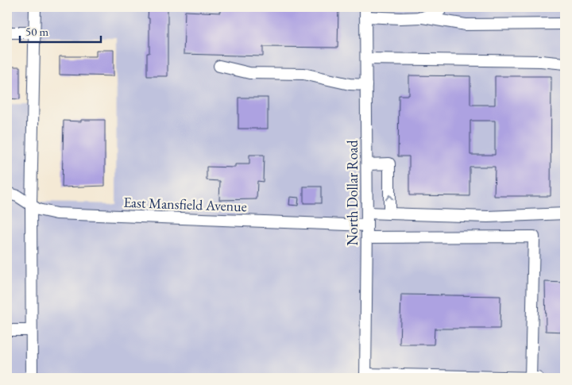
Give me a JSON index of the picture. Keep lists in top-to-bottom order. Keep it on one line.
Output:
{"streets":{"street":["North Dollar Road","East Mansfield Avenue"]},"crossings":[["North Dollar Road","East Mansfield Avenue"]],"scale_bar":"50 m"}
